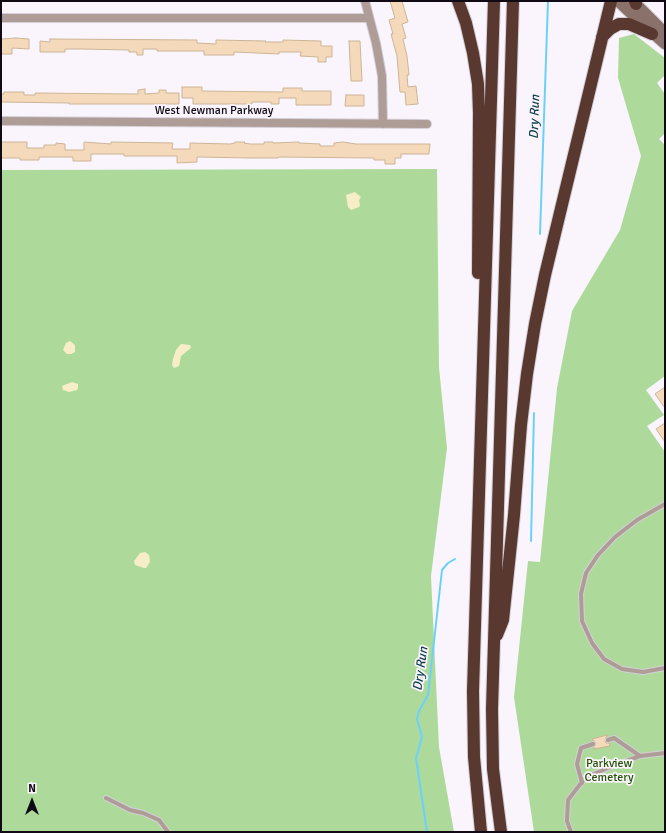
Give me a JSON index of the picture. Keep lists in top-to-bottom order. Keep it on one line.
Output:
{"streets":{"street":["West Newman Parkway"]},"water":["Dry Run"],"parks":["Parkview Cemetery"],"north":"top"}
